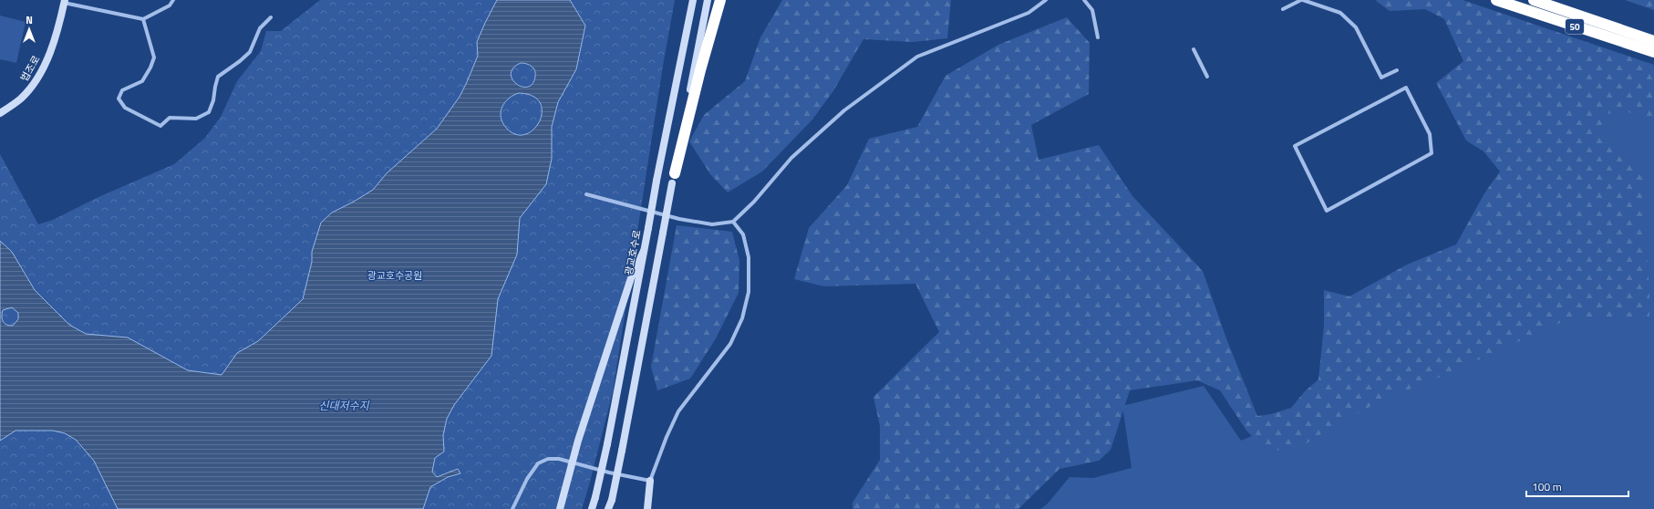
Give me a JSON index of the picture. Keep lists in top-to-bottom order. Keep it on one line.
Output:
{"streets":{"highway":["50"],"main road":["법조로","광교호수로"]},"water":["신대저수지"],"parks":["광교호수공원"],"scale_bar":"100 m","north":"top"}
